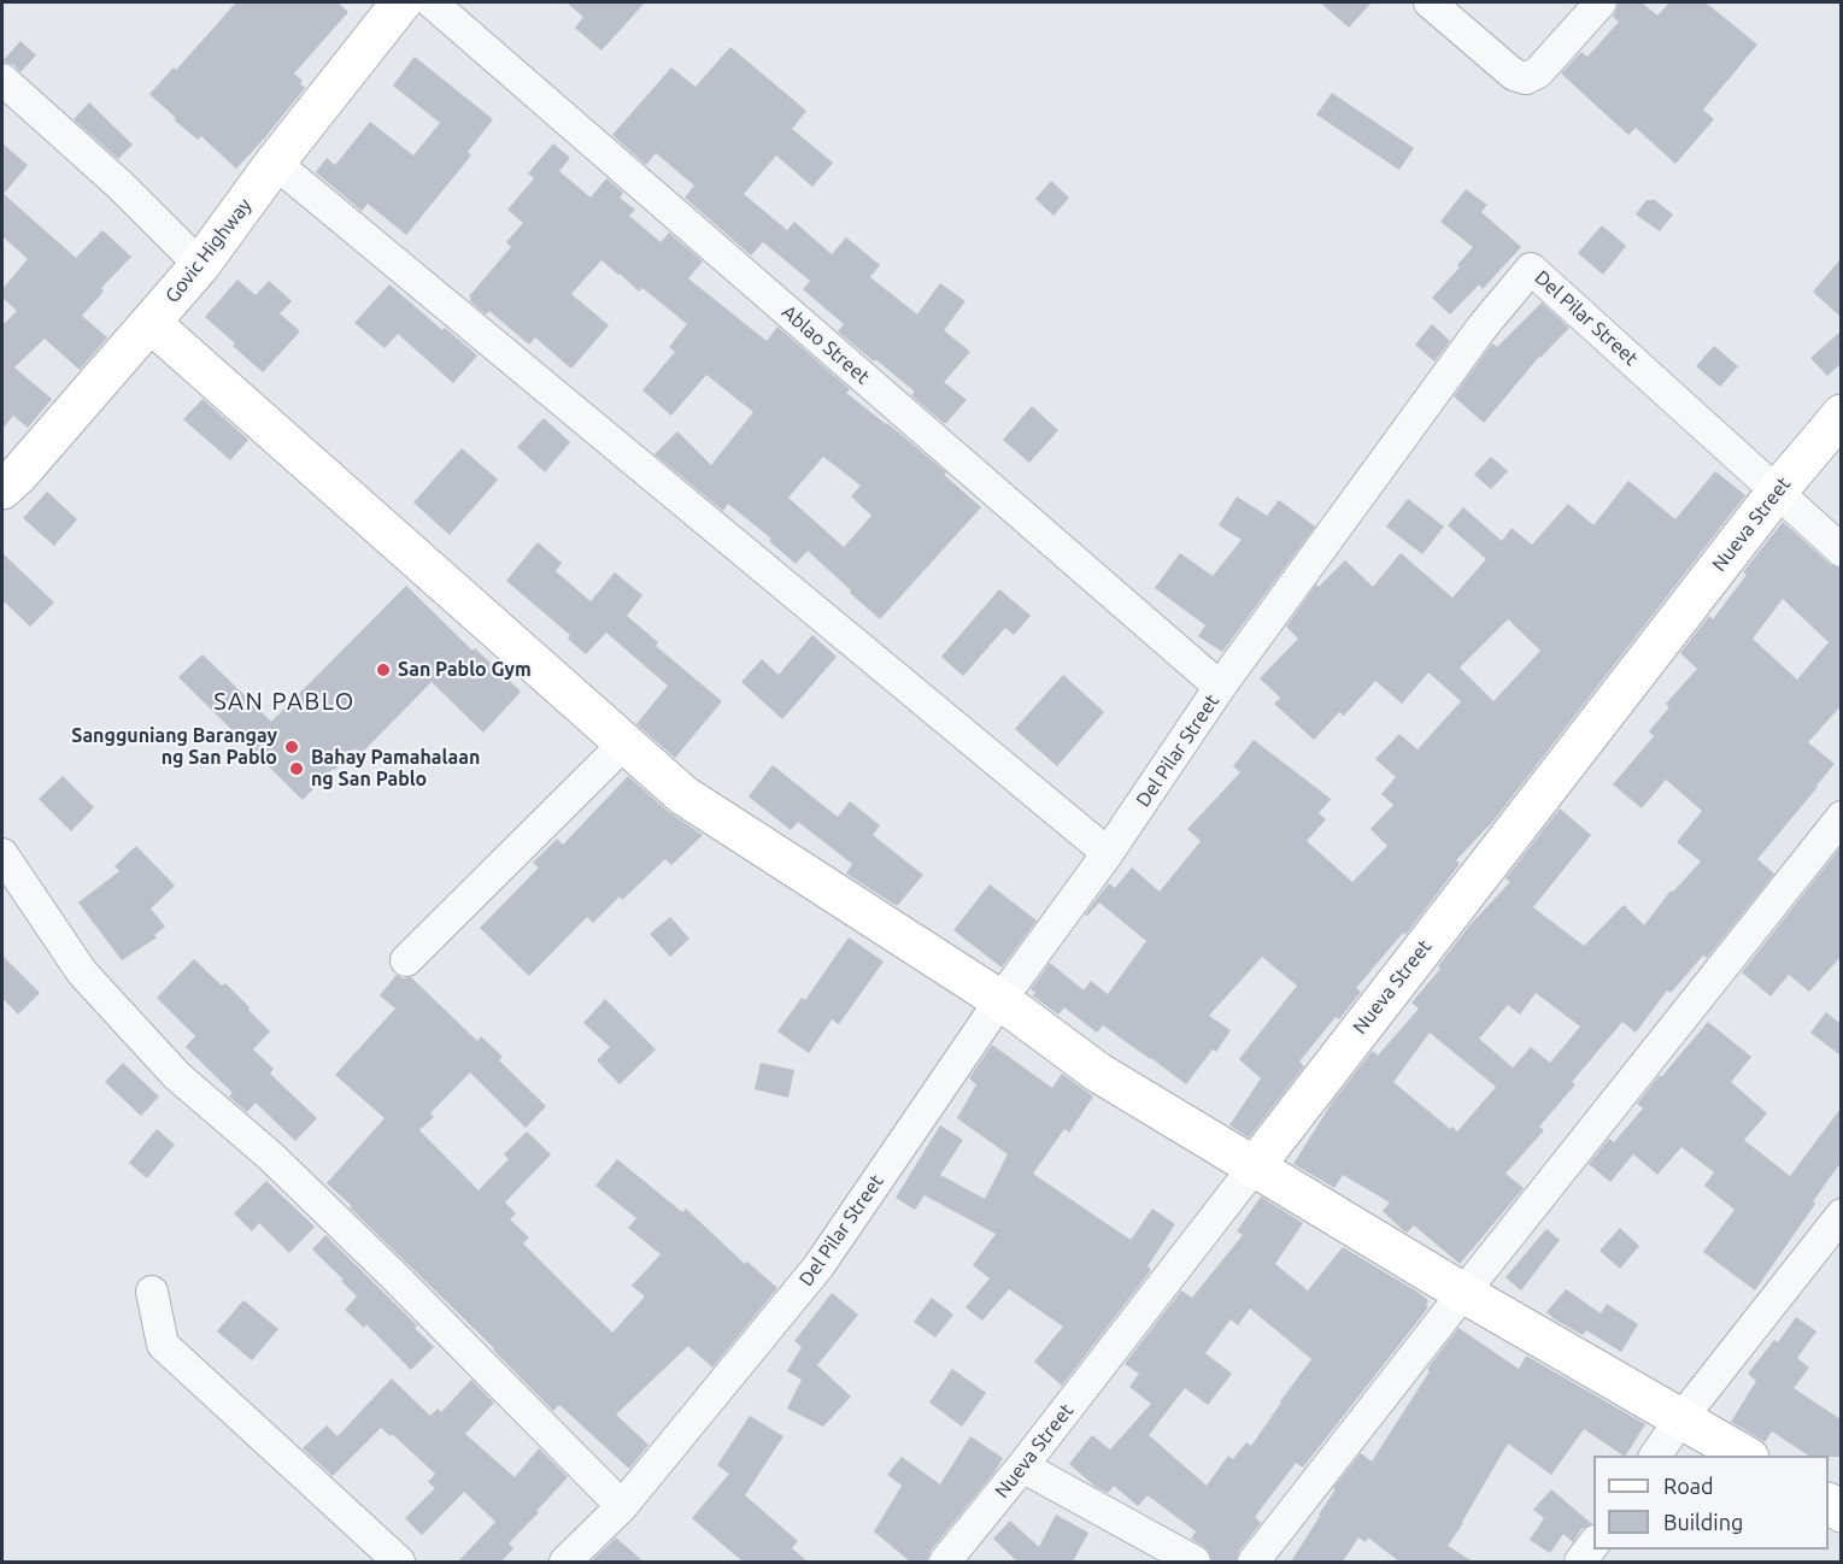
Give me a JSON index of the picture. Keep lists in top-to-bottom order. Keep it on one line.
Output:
{"streets":{"main road":["Govic Highway","Nueva Street"],"street":["Del Pilar Street","Ablao Street"]},"crossings":[["Del Pilar Street","Ablao Street"],["Del Pilar Street","Nueva Street"]],"districts":["SAN PABLO"],"places":["San Pablo Gym","Sangguniang Barangay ng San Pablo","Bahay Pamahalaan ng San Pablo"],"legend":["Road","Building"]}
